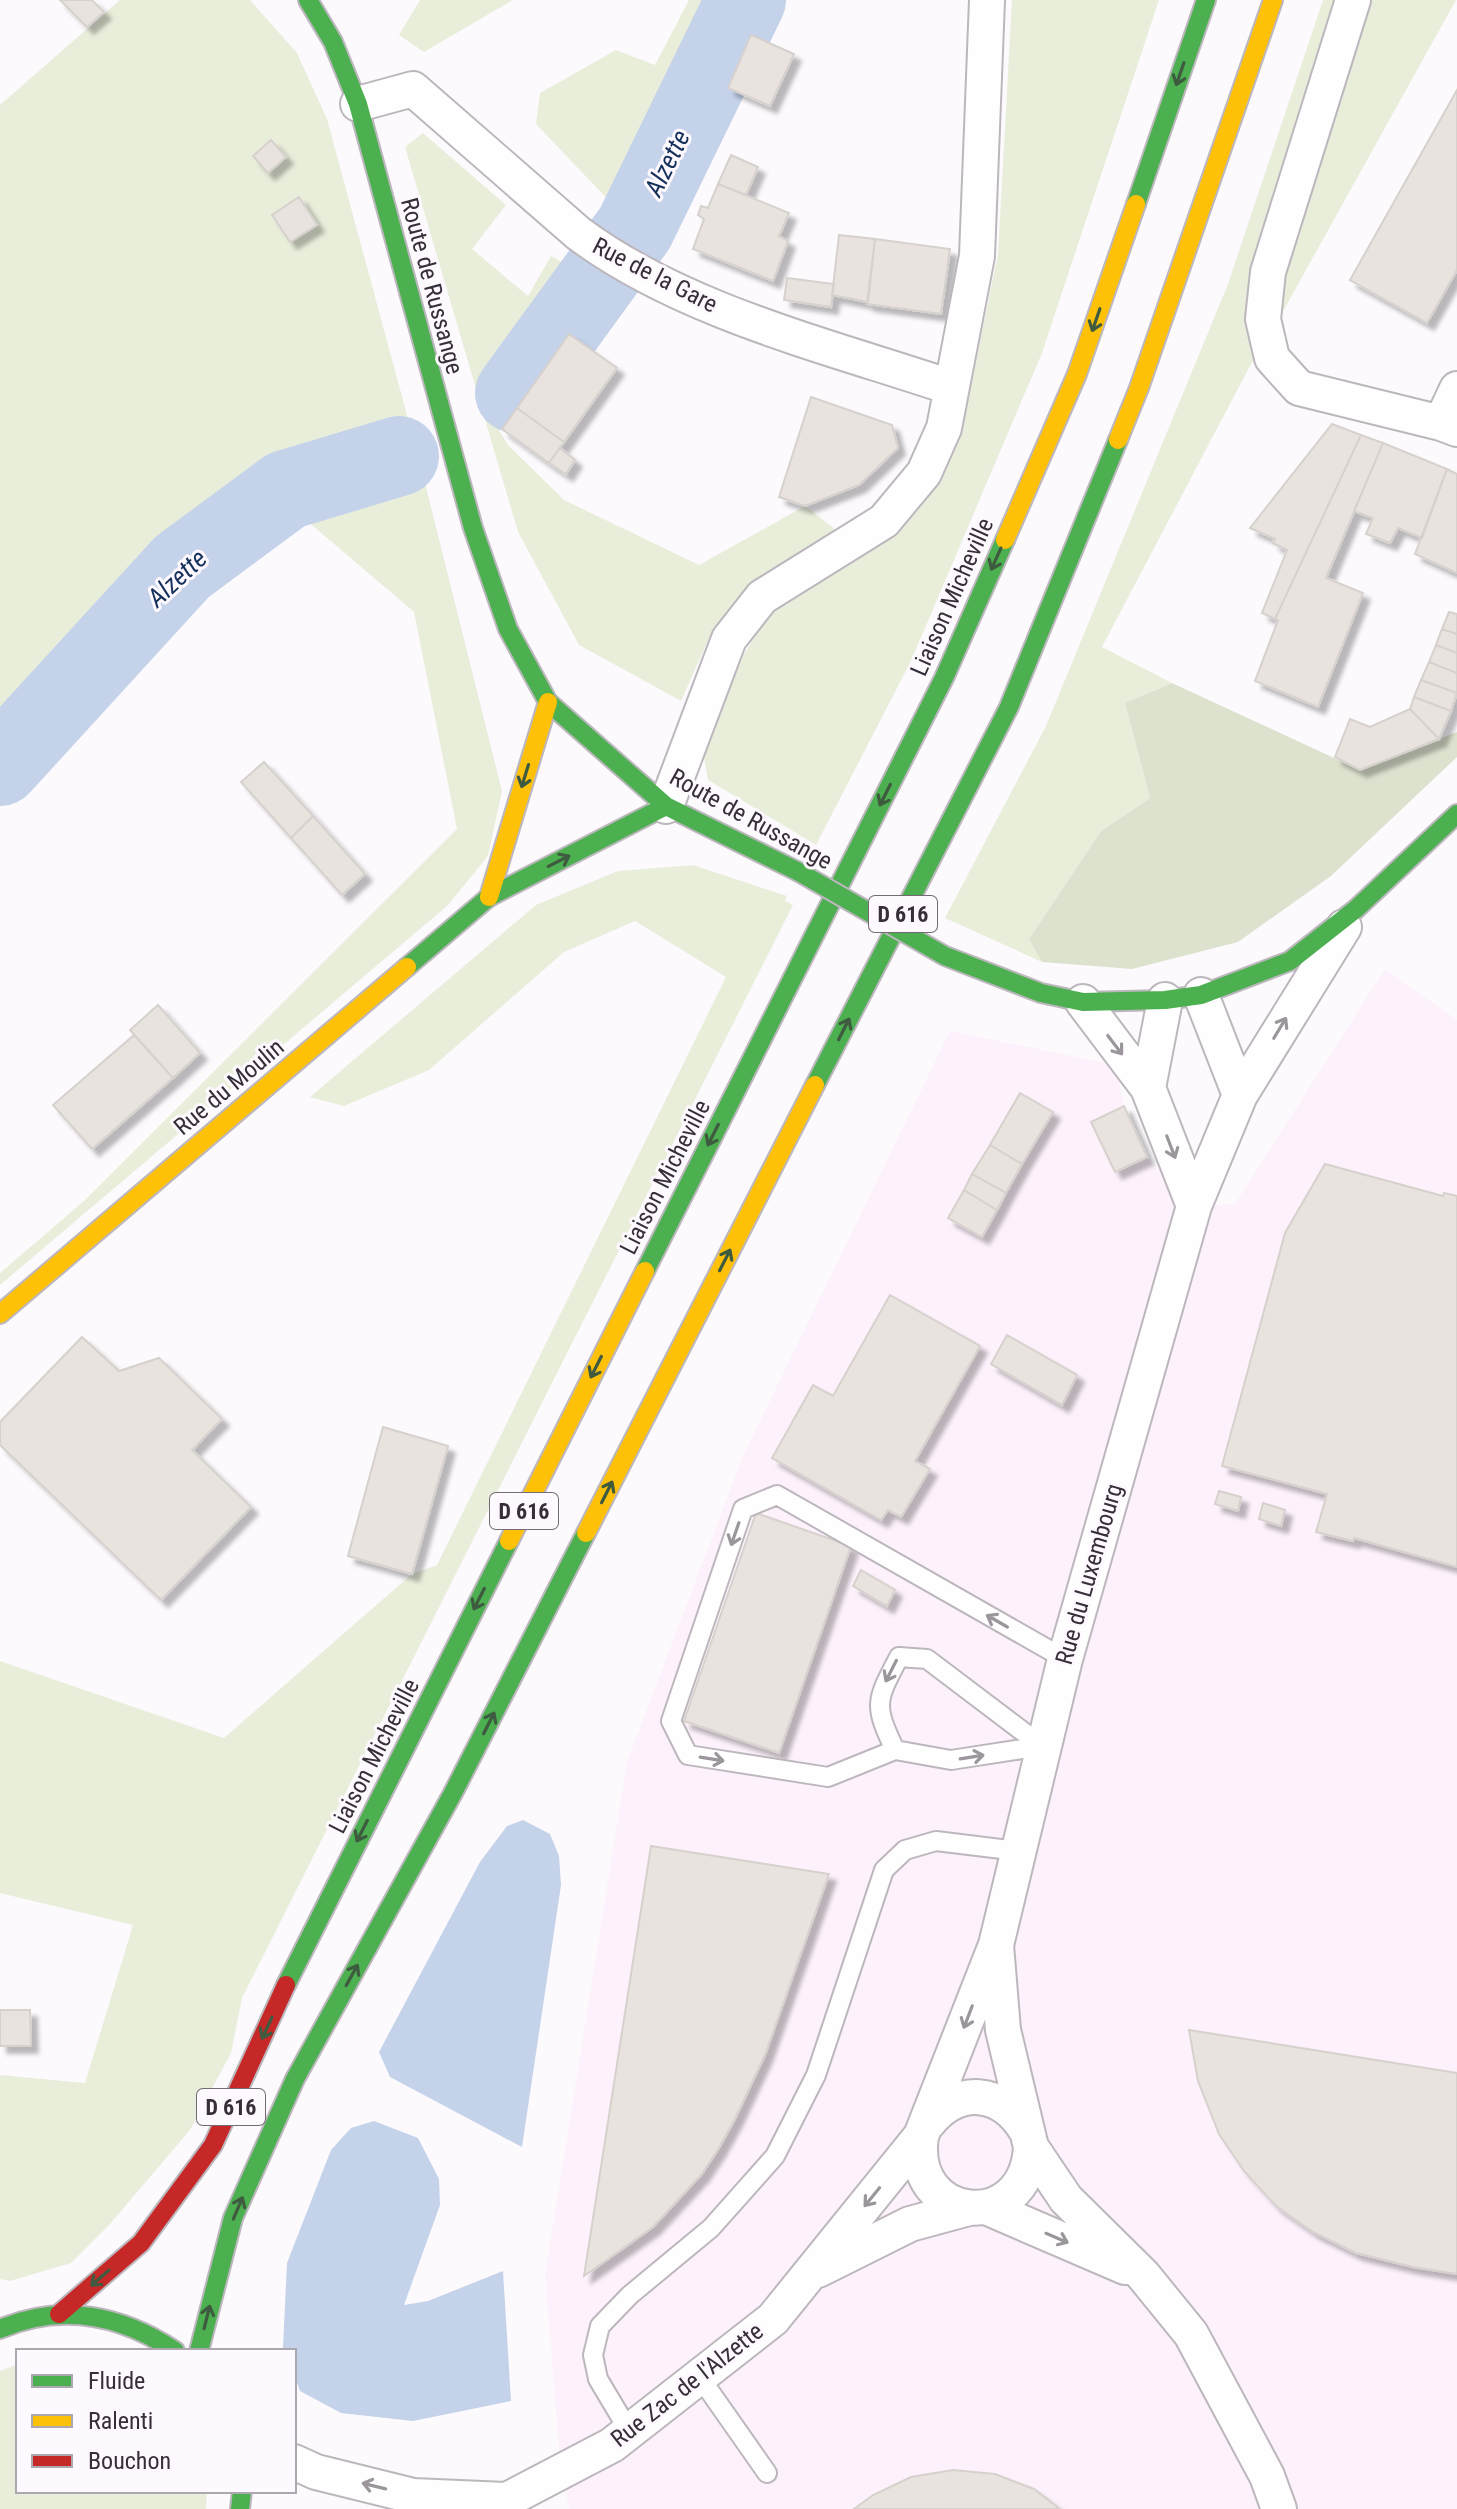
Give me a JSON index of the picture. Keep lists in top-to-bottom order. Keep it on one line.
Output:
{"streets":{"main road":["Route de Russange","Liaison Micheville","D 616","Rue du Moulin"],"street":["Rue de la Gare","Rue du Luxembourg","Rue Zac de l'Alzette"]},"crossings":[["Rue de la Gare","Route de Russange"],["Route de Russange","Rue du Moulin"],["Route de Russange","Rue du Luxembourg"]],"water":["Alzette"],"legend":["Fluide","Ralenti","Bouchon"]}
